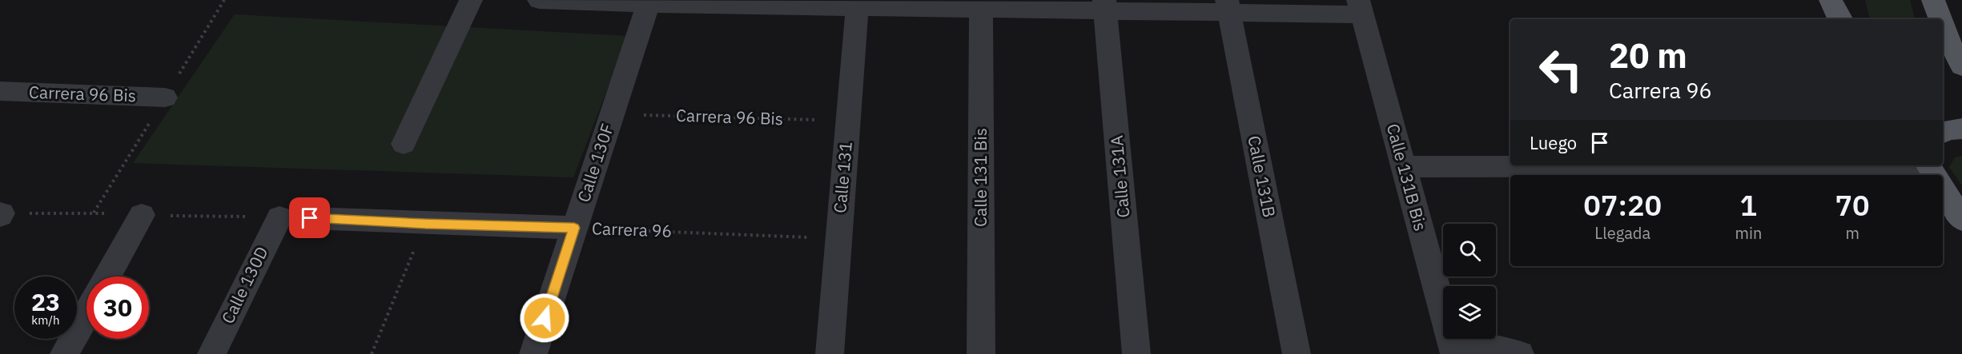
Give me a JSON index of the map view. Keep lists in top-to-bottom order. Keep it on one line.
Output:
{"streets":{"street":["Carrera 96 Bis","Calle 130F","Calle 131A","Calle 131B","Calle 131","Calle 131 Bis","Calle 131B Bis","Carrera 96","Calle 130D"]},"crossings":[["Carrera 96 Bis","Calle 130F"],["Carrera 96 Bis","Calle 131"],["Calle 130F","Carrera 96"],["Calle 131","Carrera 96"]],"page":{"turn":["20 m","Carrera 96"],"then":"Luego","eta":["07:20","Llegada","1","min","70","m"],"speed":"23 km/h","limit":"30"}}
